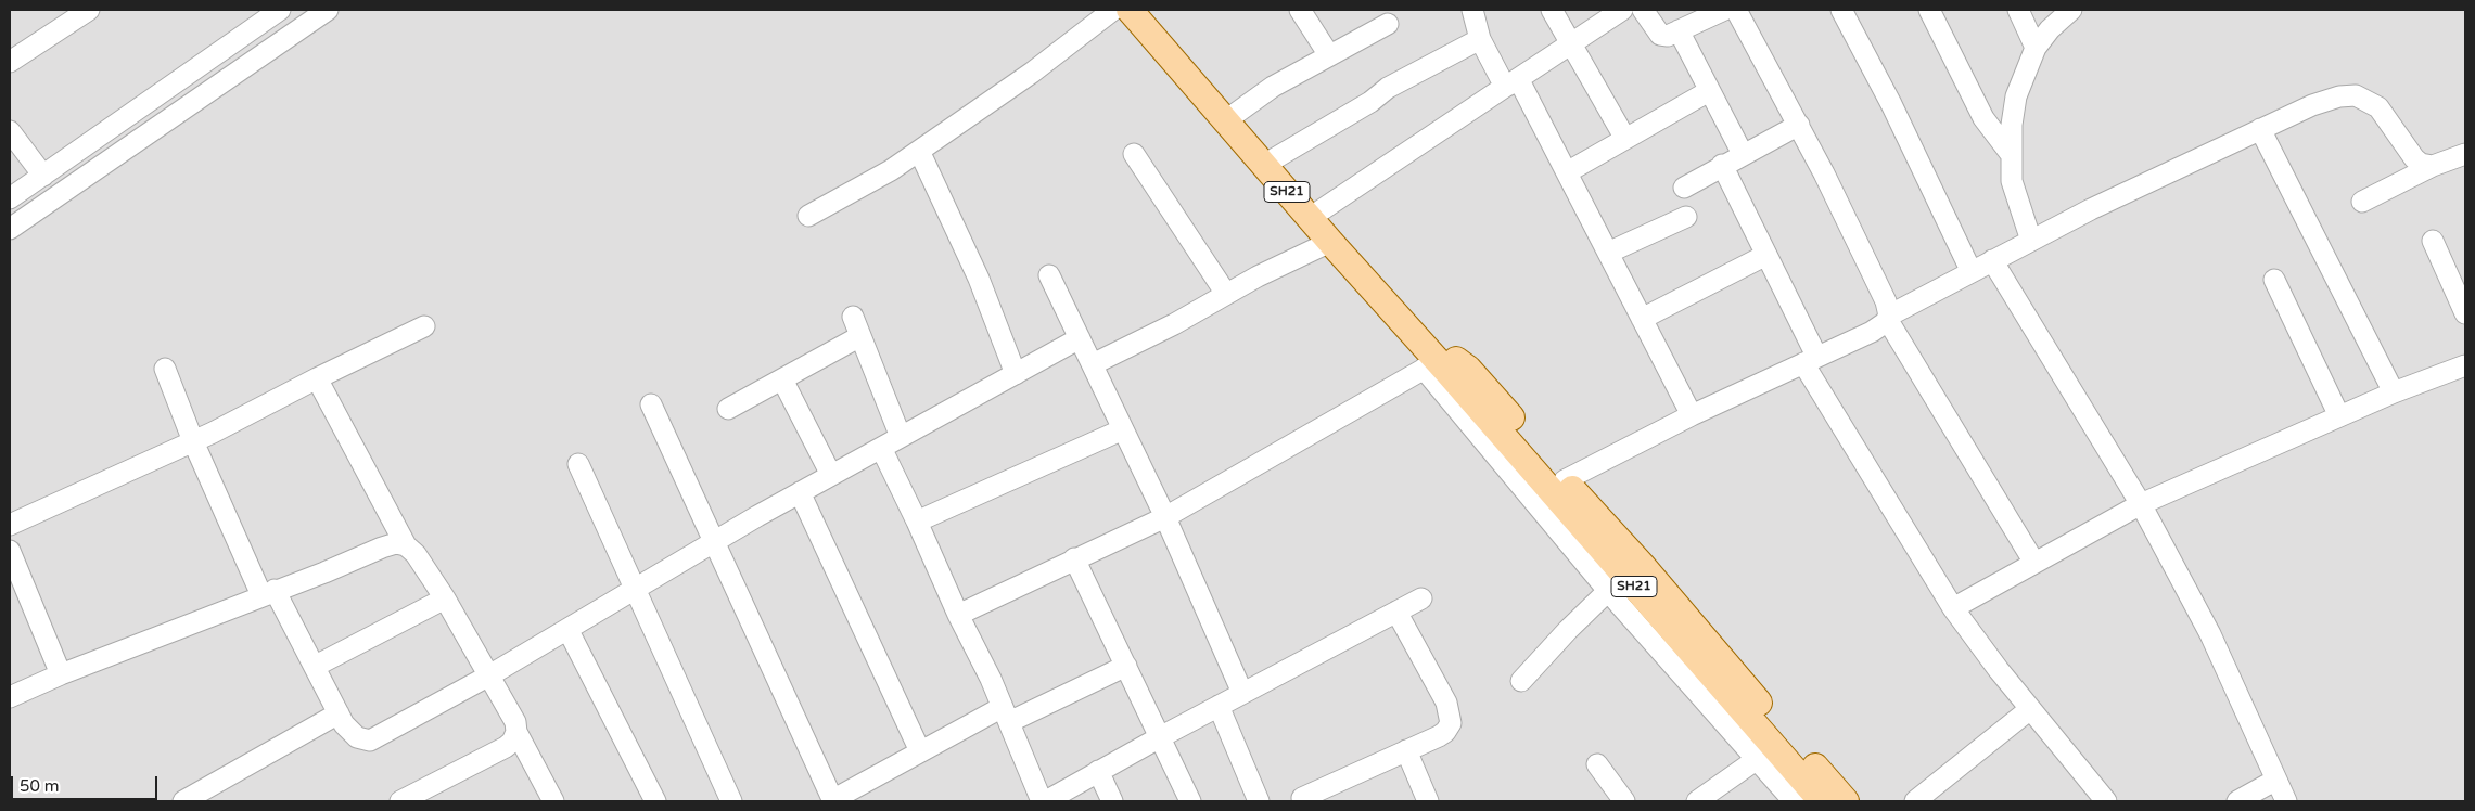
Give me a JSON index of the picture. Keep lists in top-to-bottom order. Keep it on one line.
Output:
{"streets":{"main road":["SH21"]},"scale_bar":"50 m"}
